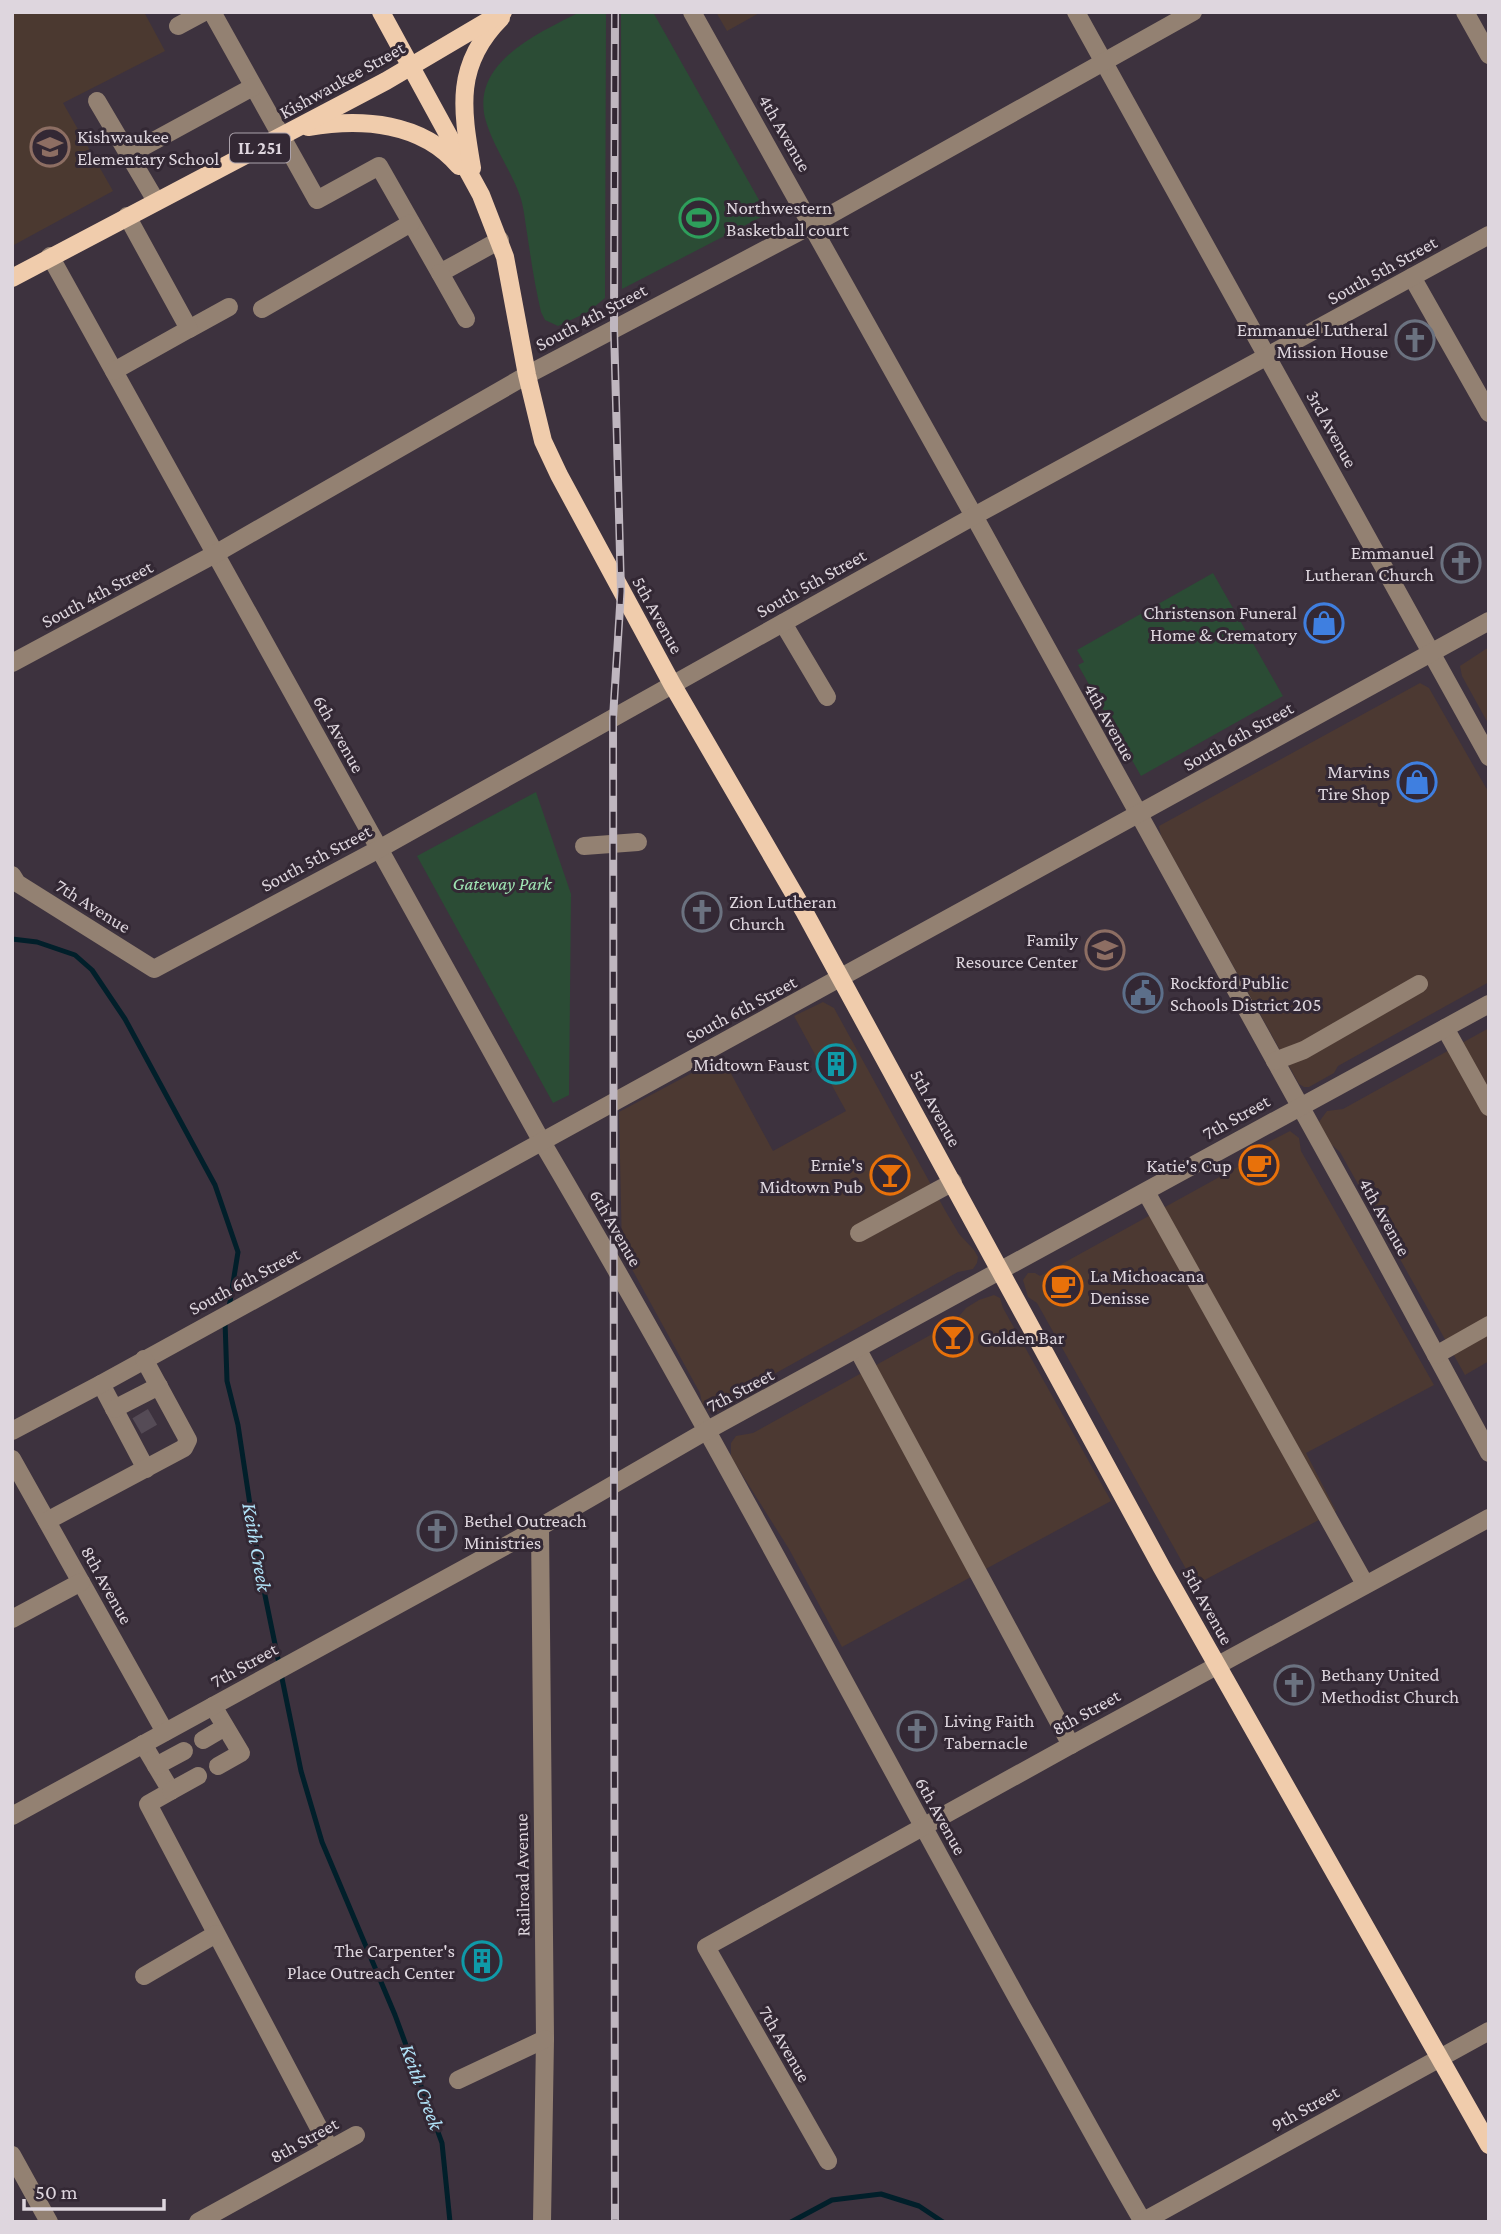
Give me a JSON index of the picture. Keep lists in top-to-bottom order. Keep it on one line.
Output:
{"streets":{"main road":["Kishwaukee Street","IL 251","5th Avenue"],"street":["4th Avenue","South 5th Street","South 4th Street","3rd Avenue","6th Avenue","South 6th Street","7th Avenue","7th Street","8th Avenue","8th Street","Railroad Avenue","9th Street"]},"crossings":[["Kishwaukee Street","5th Avenue"],["Kishwaukee Street","6th Avenue"],["4th Avenue","South 5th Street"],["4th Avenue","South 4th Street"],["4th Avenue","South 6th Street"],["4th Avenue","7th Street"],["South 5th Street","3rd Avenue"],["South 5th Street","5th Avenue"],["South 5th Street","6th Avenue"],["South 5th Street","7th Avenue"],["South 4th Street","3rd Avenue"],["South 4th Street","5th Avenue"],["South 4th Street","6th Avenue"],["3rd Avenue","South 6th Street"],["5th Avenue","South 6th Street"],["5th Avenue","7th Street"],["5th Avenue","8th Street"],["5th Avenue","9th Street"],["6th Avenue","South 6th Street"],["6th Avenue","7th Street"],["6th Avenue","8th Street"],["6th Avenue","9th Street"],["7th Avenue","8th Street"],["7th Street","8th Avenue"],["7th Street","Railroad Avenue"]],"water":["Keith Creek"],"parks":["Gateway Park"],"places":{"school or university":["Kishwaukee Elementary School","Family Resource Center"],"sports":["Northwestern Basketball court"],"church":["Emmanuel Lutheral Mission House","Emmanuel Lutheran Church","Zion Lutheran Church","Bethel Outreach Ministries","Bethany United Methodist Church","Living Faith Tabernacle"],"shop":["Christenson Funeral Home & Crematory","Marvins Tire Shop"],"public building":["Rockford Public Schools District 205"],"building":["Midtown Faust","The Carpenter's Place Outreach Center"],"cafe":["Katie's Cup","La Michoacana Denisse"],"bar":["Ernie's Midtown Pub","Golden Bar"]},"scale_bar":"50 m"}
